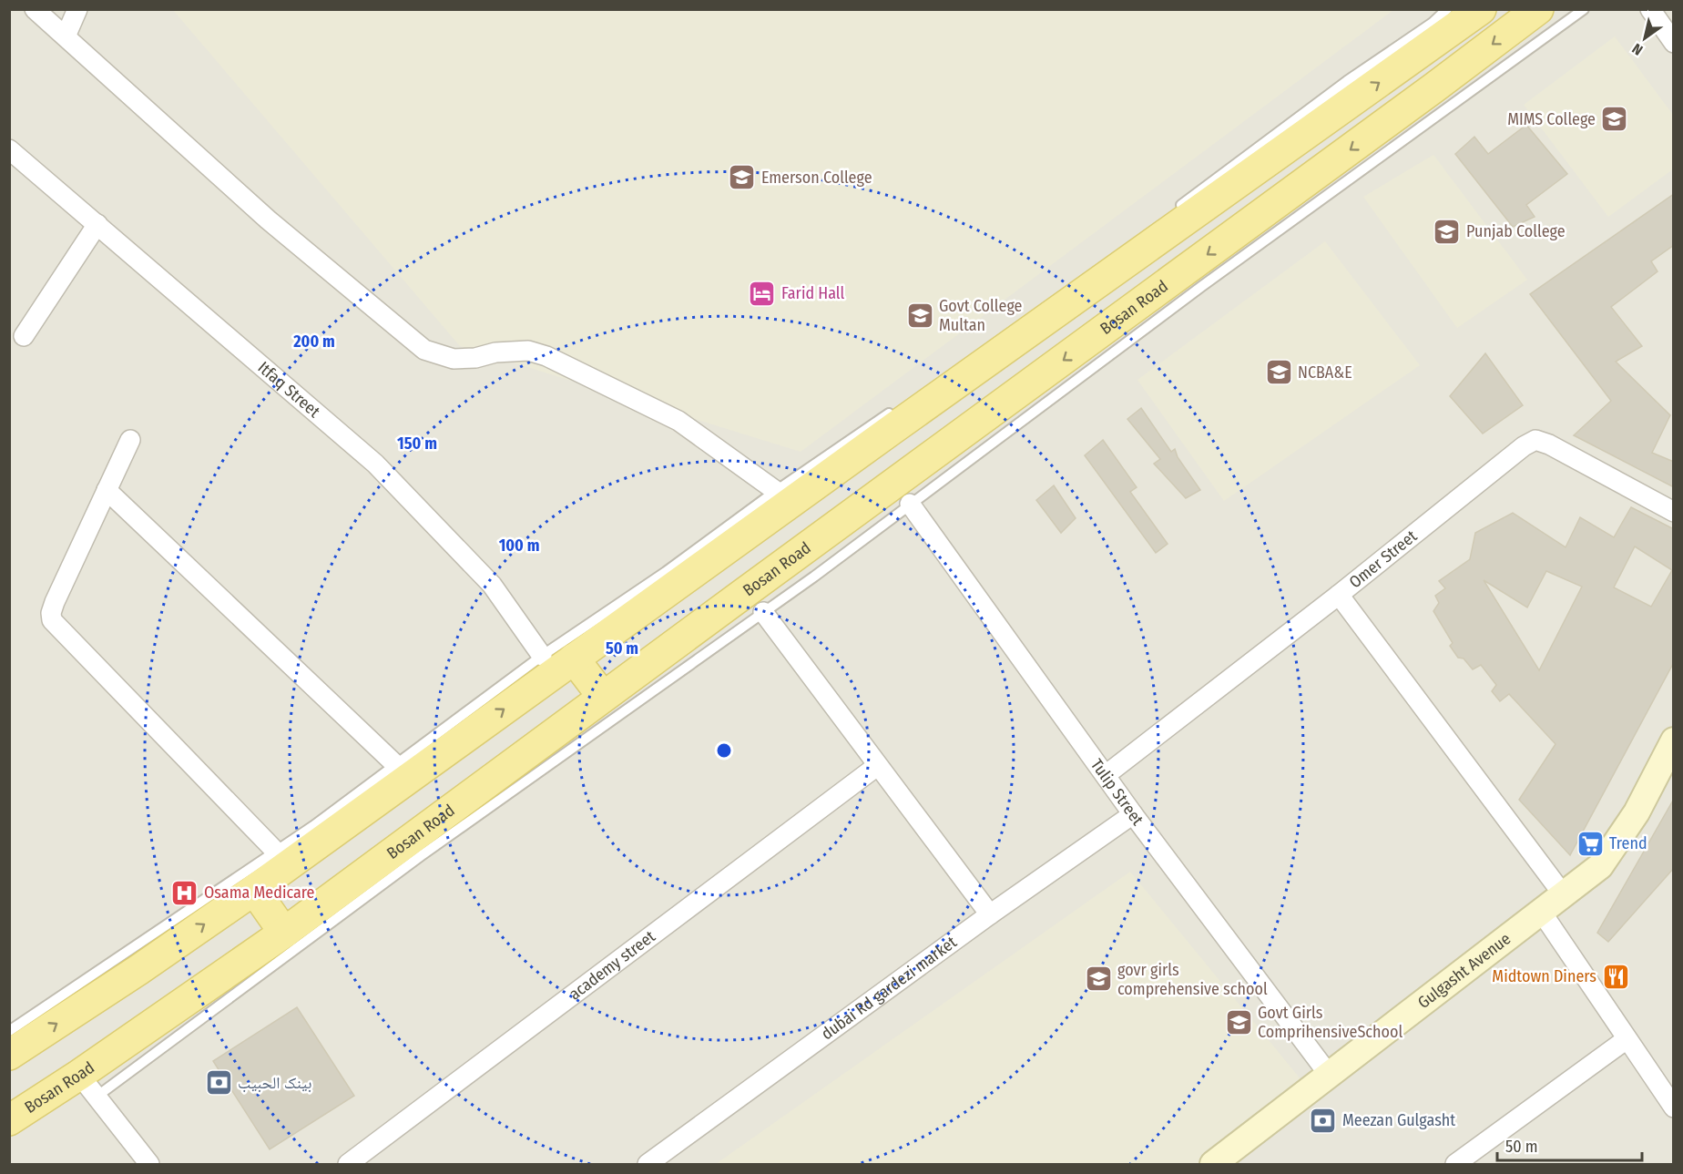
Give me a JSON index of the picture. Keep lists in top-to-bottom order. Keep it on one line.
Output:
{"streets":{"main road":["Bosan Road"],"street":["Itfaq Street","Omer Street","Tulip Street","academy street","Gulgasht Avenue","dubai Rd gardezi market"]},"crossings":[["Omer Street","Tulip Street"],["Tulip Street","Gulgasht Avenue"],["Tulip Street","dubai Rd gardezi market"]],"places":{"school or university":["MIMS College","Emerson College","Punjab College","Govt College Multan","NCBA&E","govr girls comprehensive school","Govt Girls ComprihensiveSchool"],"hotel":["Farid Hall"],"supermarket":["Trend"],"hospital":["Osama Medicare"],"restaurant":["Midtown Diners"],"bank":["بينک الحبيب","Meezan Gulgasht"]},"scale_bar":"50 m","north":"bottom left","rings":["200 m","150 m","100 m","50 m"]}
